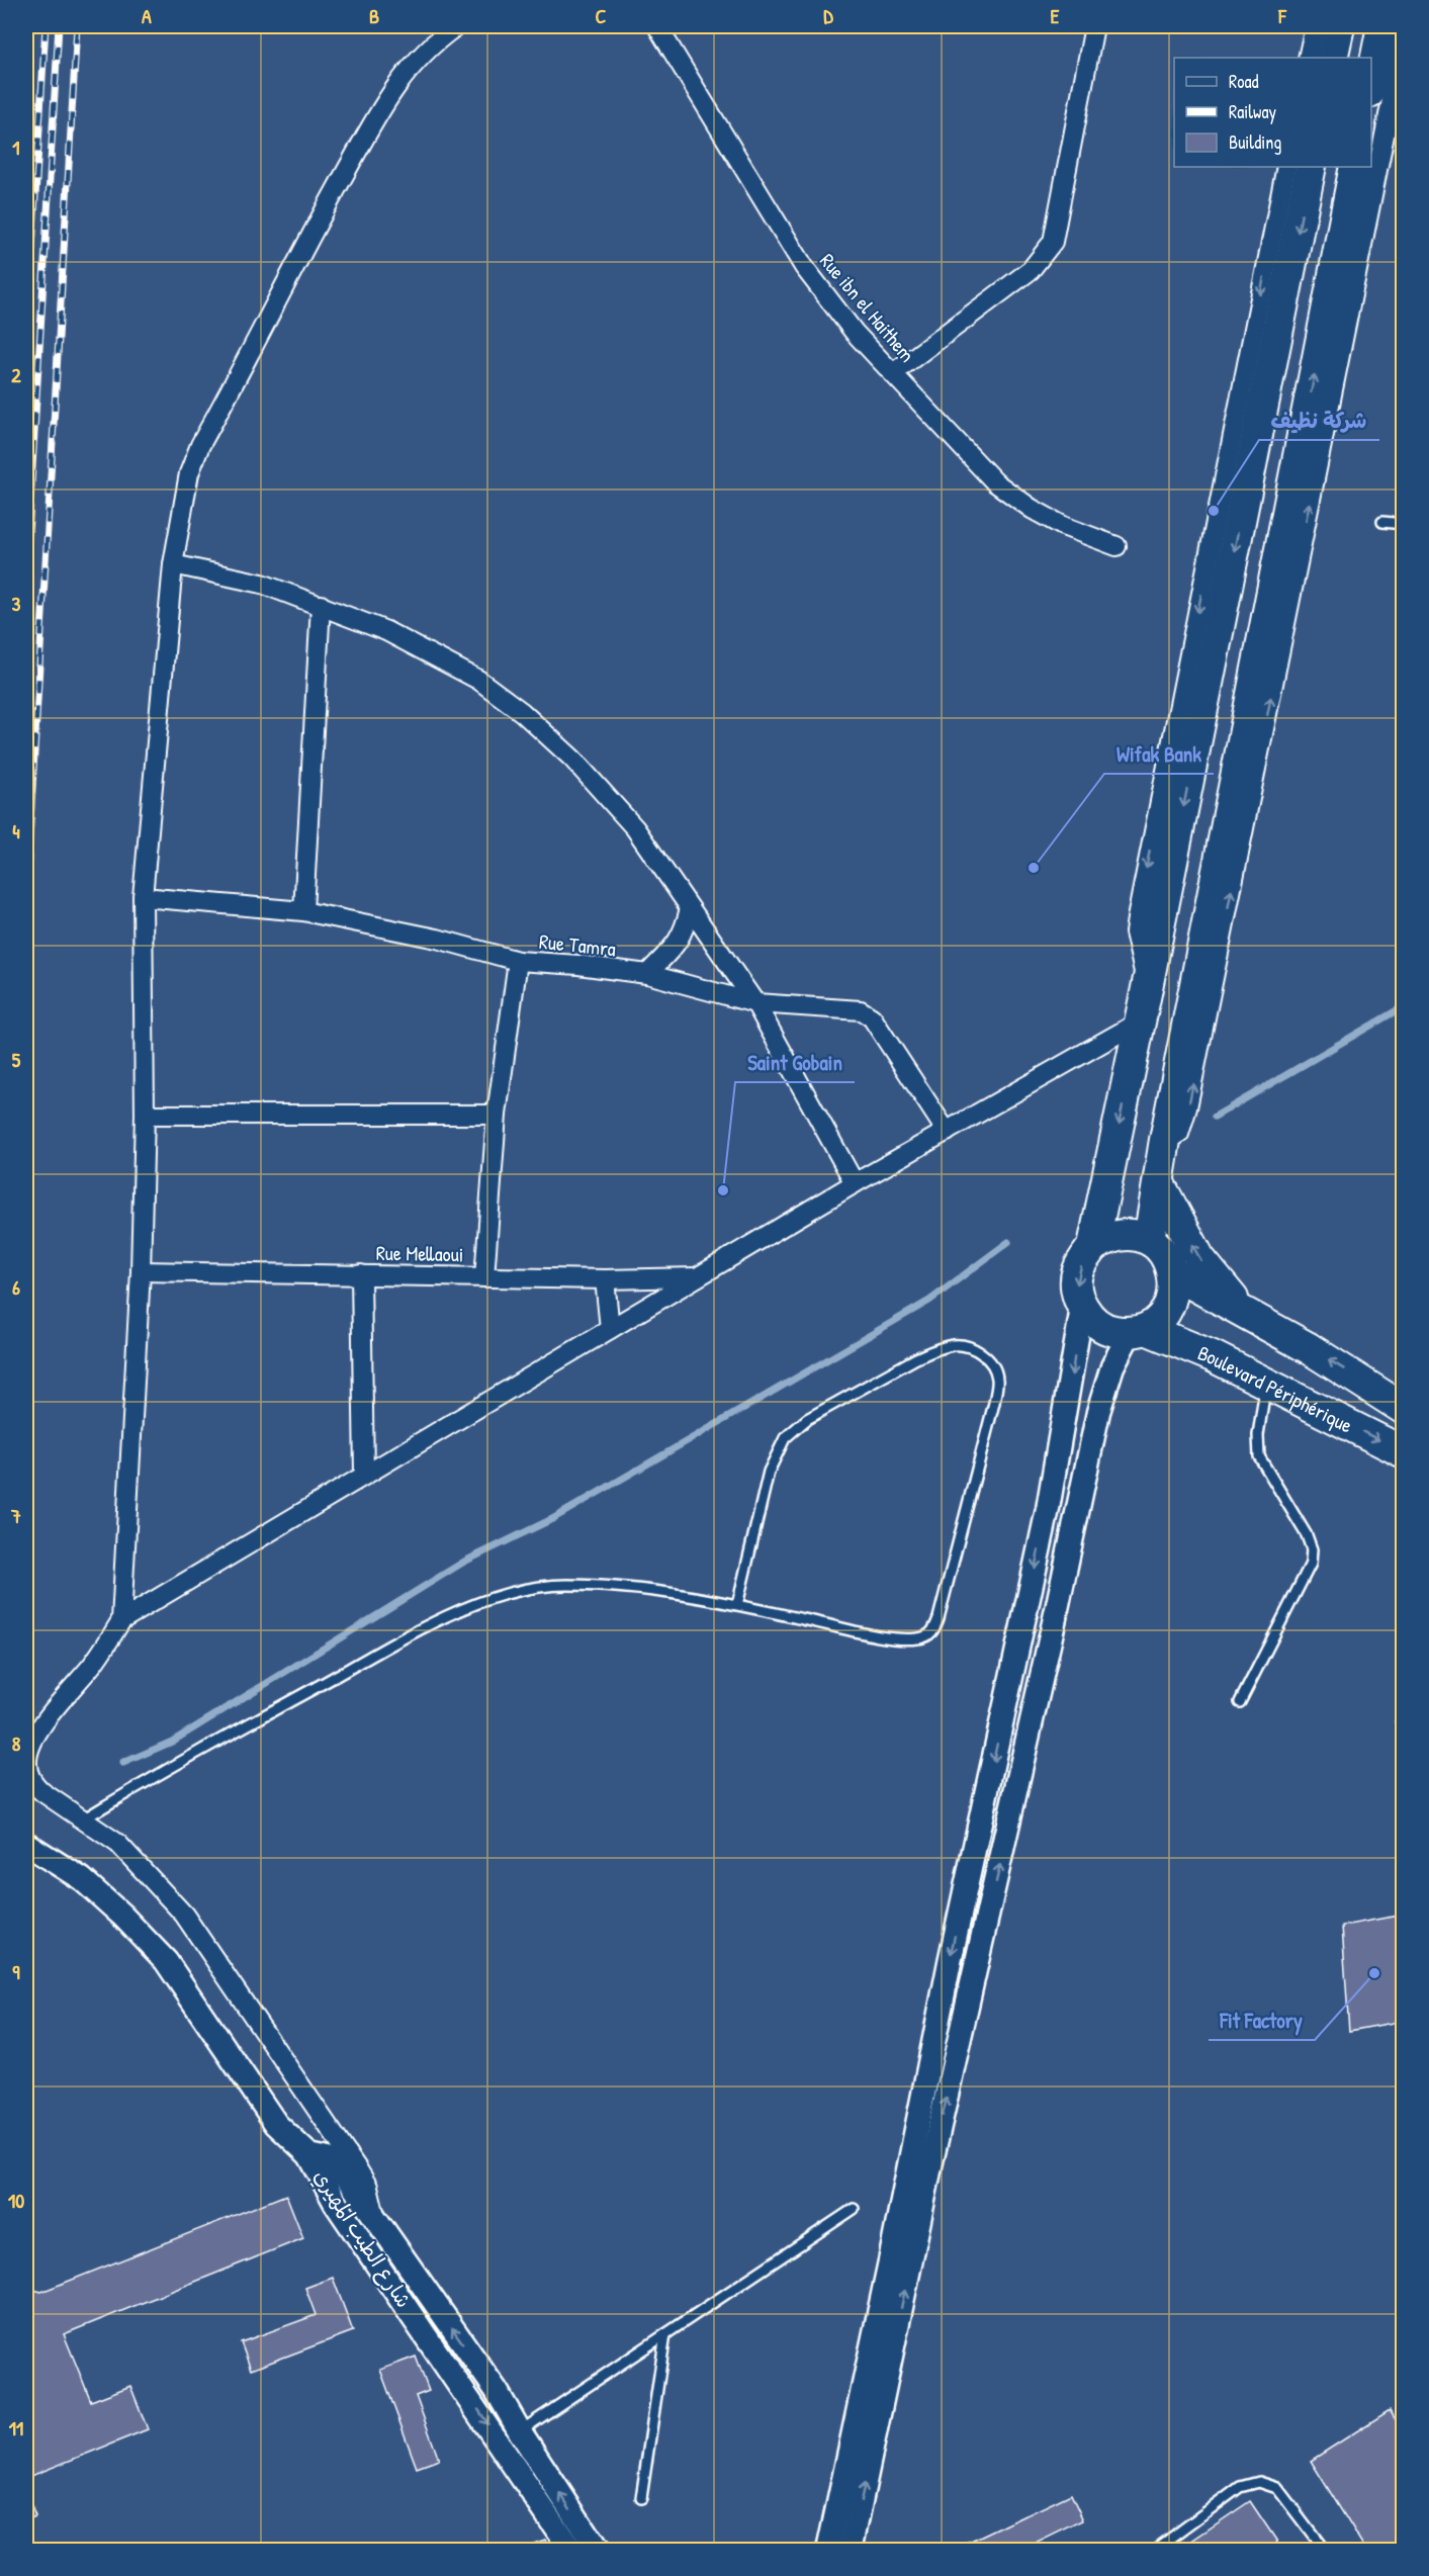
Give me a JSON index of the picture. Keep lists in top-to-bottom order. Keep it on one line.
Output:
{"streets":{"highway":["Boulevard Périphérique"],"street":["Rue ibn el Haithem","Rue Tamra","Rue Mellaoui","شارع الطيب المهيري"]},"places":["شركة نظيف","Wifak Bank","Saint Gobain","Fit Factory"],"legend":["Road","Railway","Building"],"grid":{"columns":["A","B","C","D","E","F"],"rows":["1","2","3","4","5","6","7","8","9","10","11"]}}
